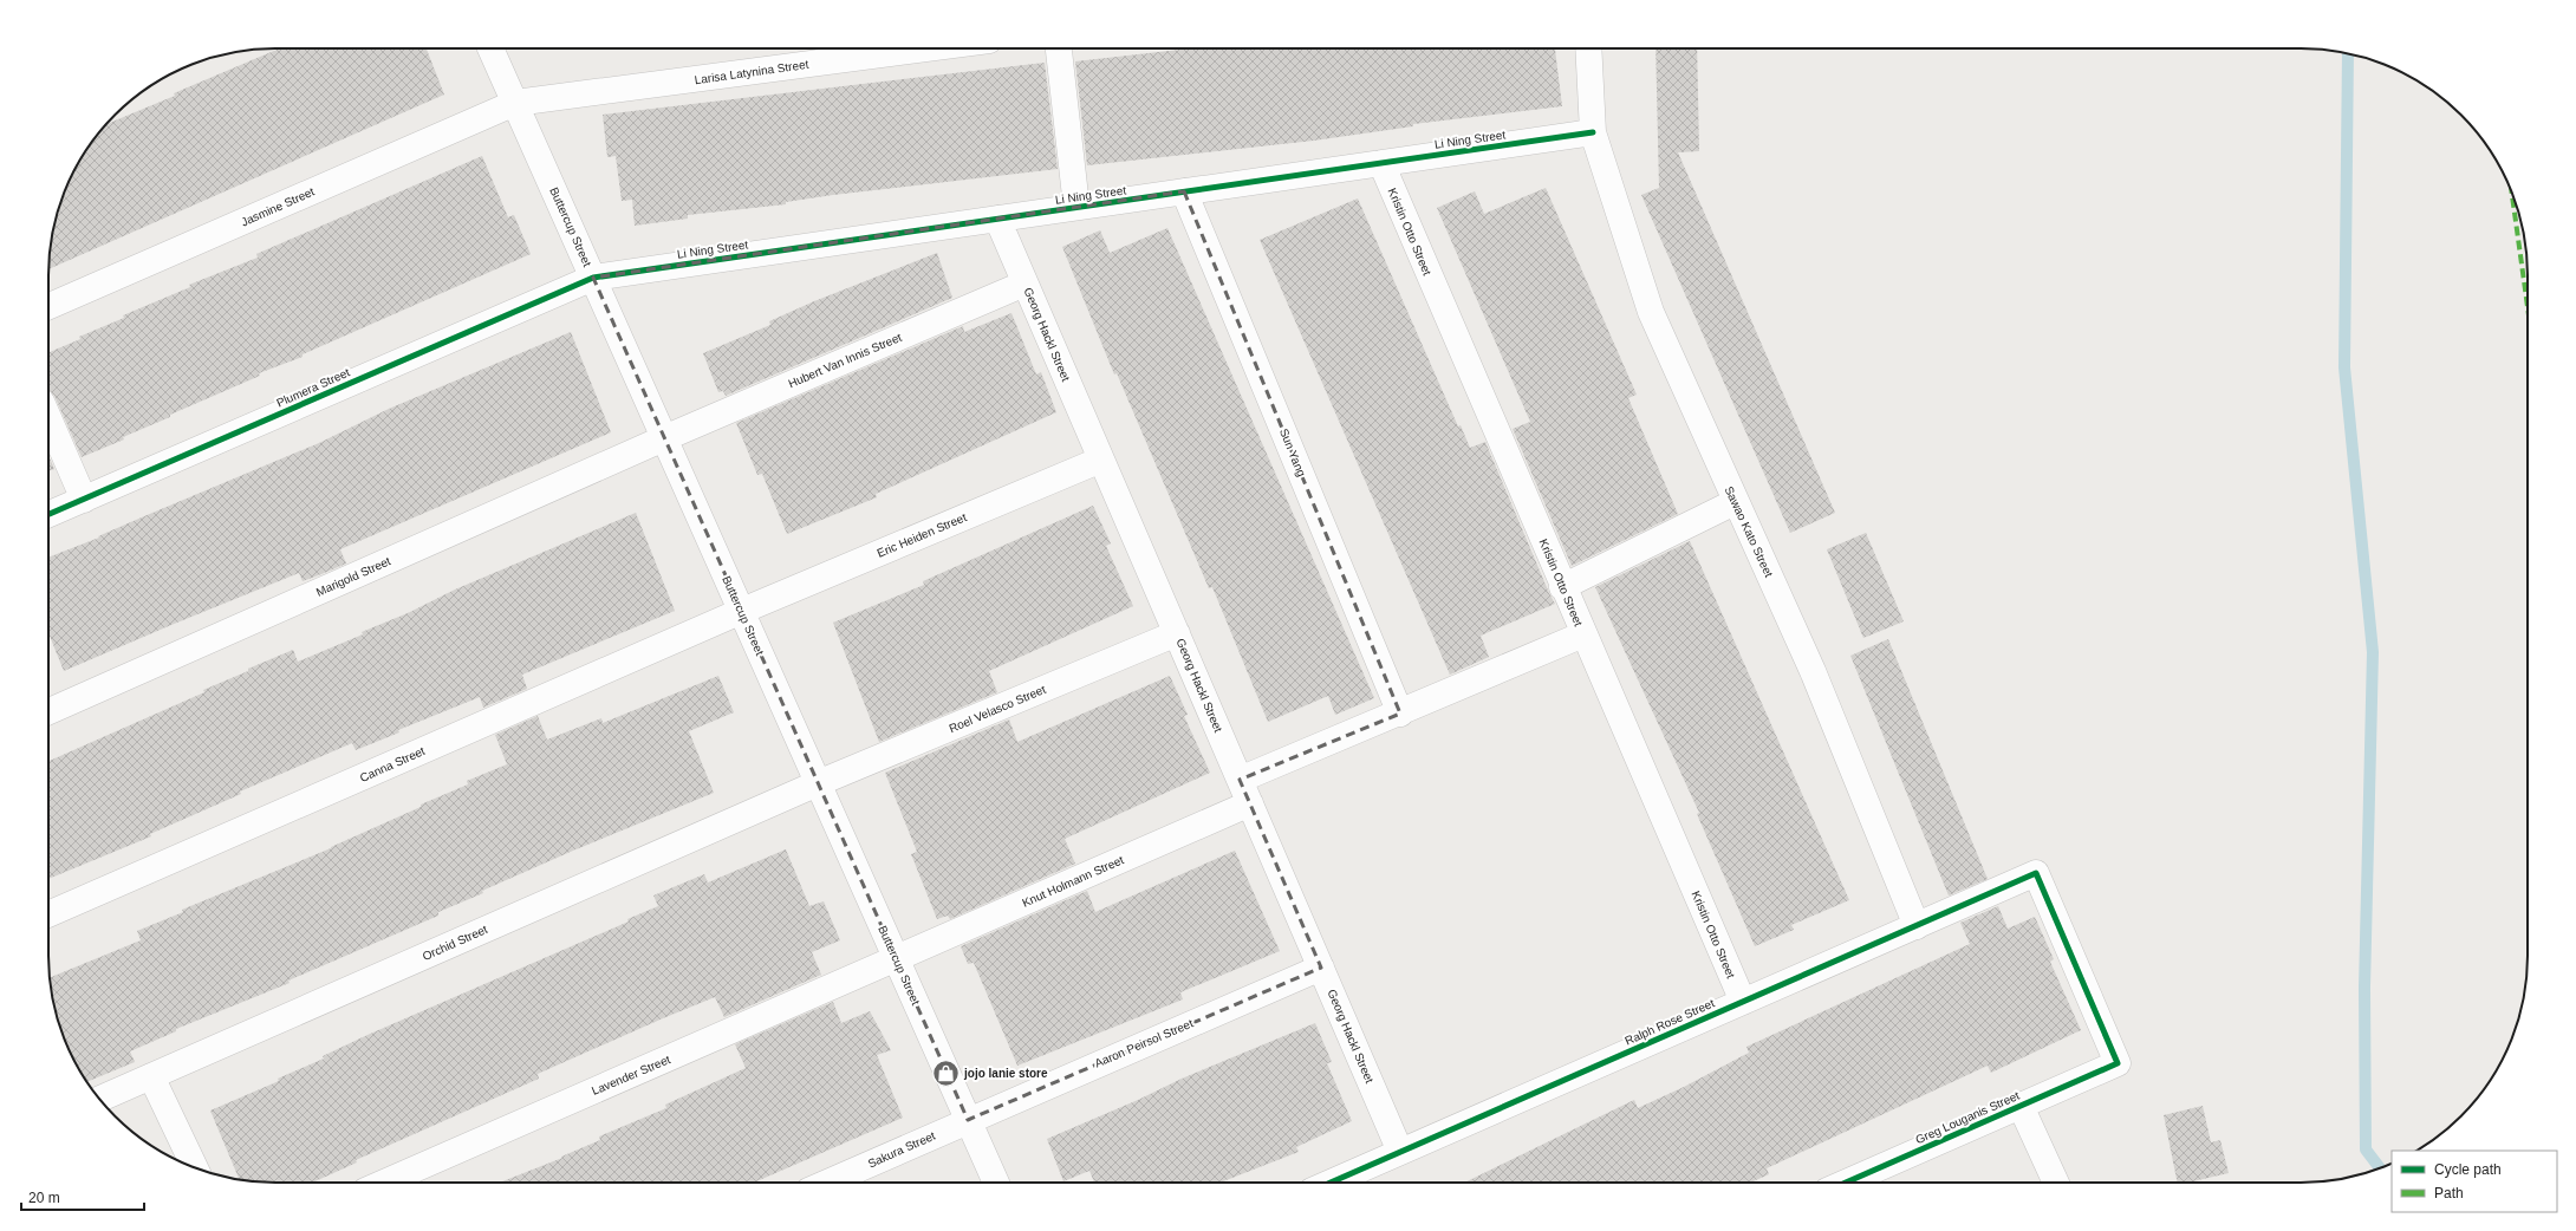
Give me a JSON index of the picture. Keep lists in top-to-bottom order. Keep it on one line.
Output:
{"streets":{"street":["Larisa Latynina Street","Li Ning Street","Jasmine Street","Buttercup Street","Kristin Otto Street","Georg Hackl Street","Hubert Van Innis Street","Plumera Street","Sun Yang","Sawao Kato Street","Eric Heiden Street","Marigold Street","Roel Velasco Street","Canna Street","Knut Holmann Street","Orchid Street","Ralph Rose Street","Aaron Peirsol Street","Lavender Street","Greg Louganis Street","Sakura Street"]},"crossings":[["Larisa Latynina Street","Jasmine Street"],["Larisa Latynina Street","Buttercup Street"],["Li Ning Street","Buttercup Street"],["Li Ning Street","Kristin Otto Street"],["Li Ning Street","Georg Hackl Street"],["Li Ning Street","Plumera Street"],["Li Ning Street","Sun Yang"],["Li Ning Street","Sawao Kato Street"],["Jasmine Street","Buttercup Street"],["Buttercup Street","Hubert Van Innis Street"],["Buttercup Street","Plumera Street"],["Buttercup Street","Eric Heiden Street"],["Buttercup Street","Marigold Street"],["Buttercup Street","Roel Velasco Street"],["Buttercup Street","Canna Street"],["Buttercup Street","Knut Holmann Street"],["Buttercup Street","Orchid Street"],["Buttercup Street","Aaron Peirsol Street"],["Buttercup Street","Lavender Street"],["Buttercup Street","Sakura Street"],["Kristin Otto Street","Ralph Rose Street"],["Georg Hackl Street","Hubert Van Innis Street"],["Georg Hackl Street","Eric Heiden Street"],["Georg Hackl Street","Roel Velasco Street"],["Georg Hackl Street","Knut Holmann Street"],["Georg Hackl Street","Ralph Rose Street"],["Georg Hackl Street","Aaron Peirsol Street"],["Hubert Van Innis Street","Marigold Street"],["Sawao Kato Street","Ralph Rose Street"],["Eric Heiden Street","Canna Street"],["Roel Velasco Street","Orchid Street"],["Knut Holmann Street","Lavender Street"],["Ralph Rose Street","Greg Louganis Street"],["Aaron Peirsol Street","Sakura Street"]],"places":{"shop":["jojo lanie store"]},"legend":["Cycle path","Path"],"scale_bar":"20 m"}
